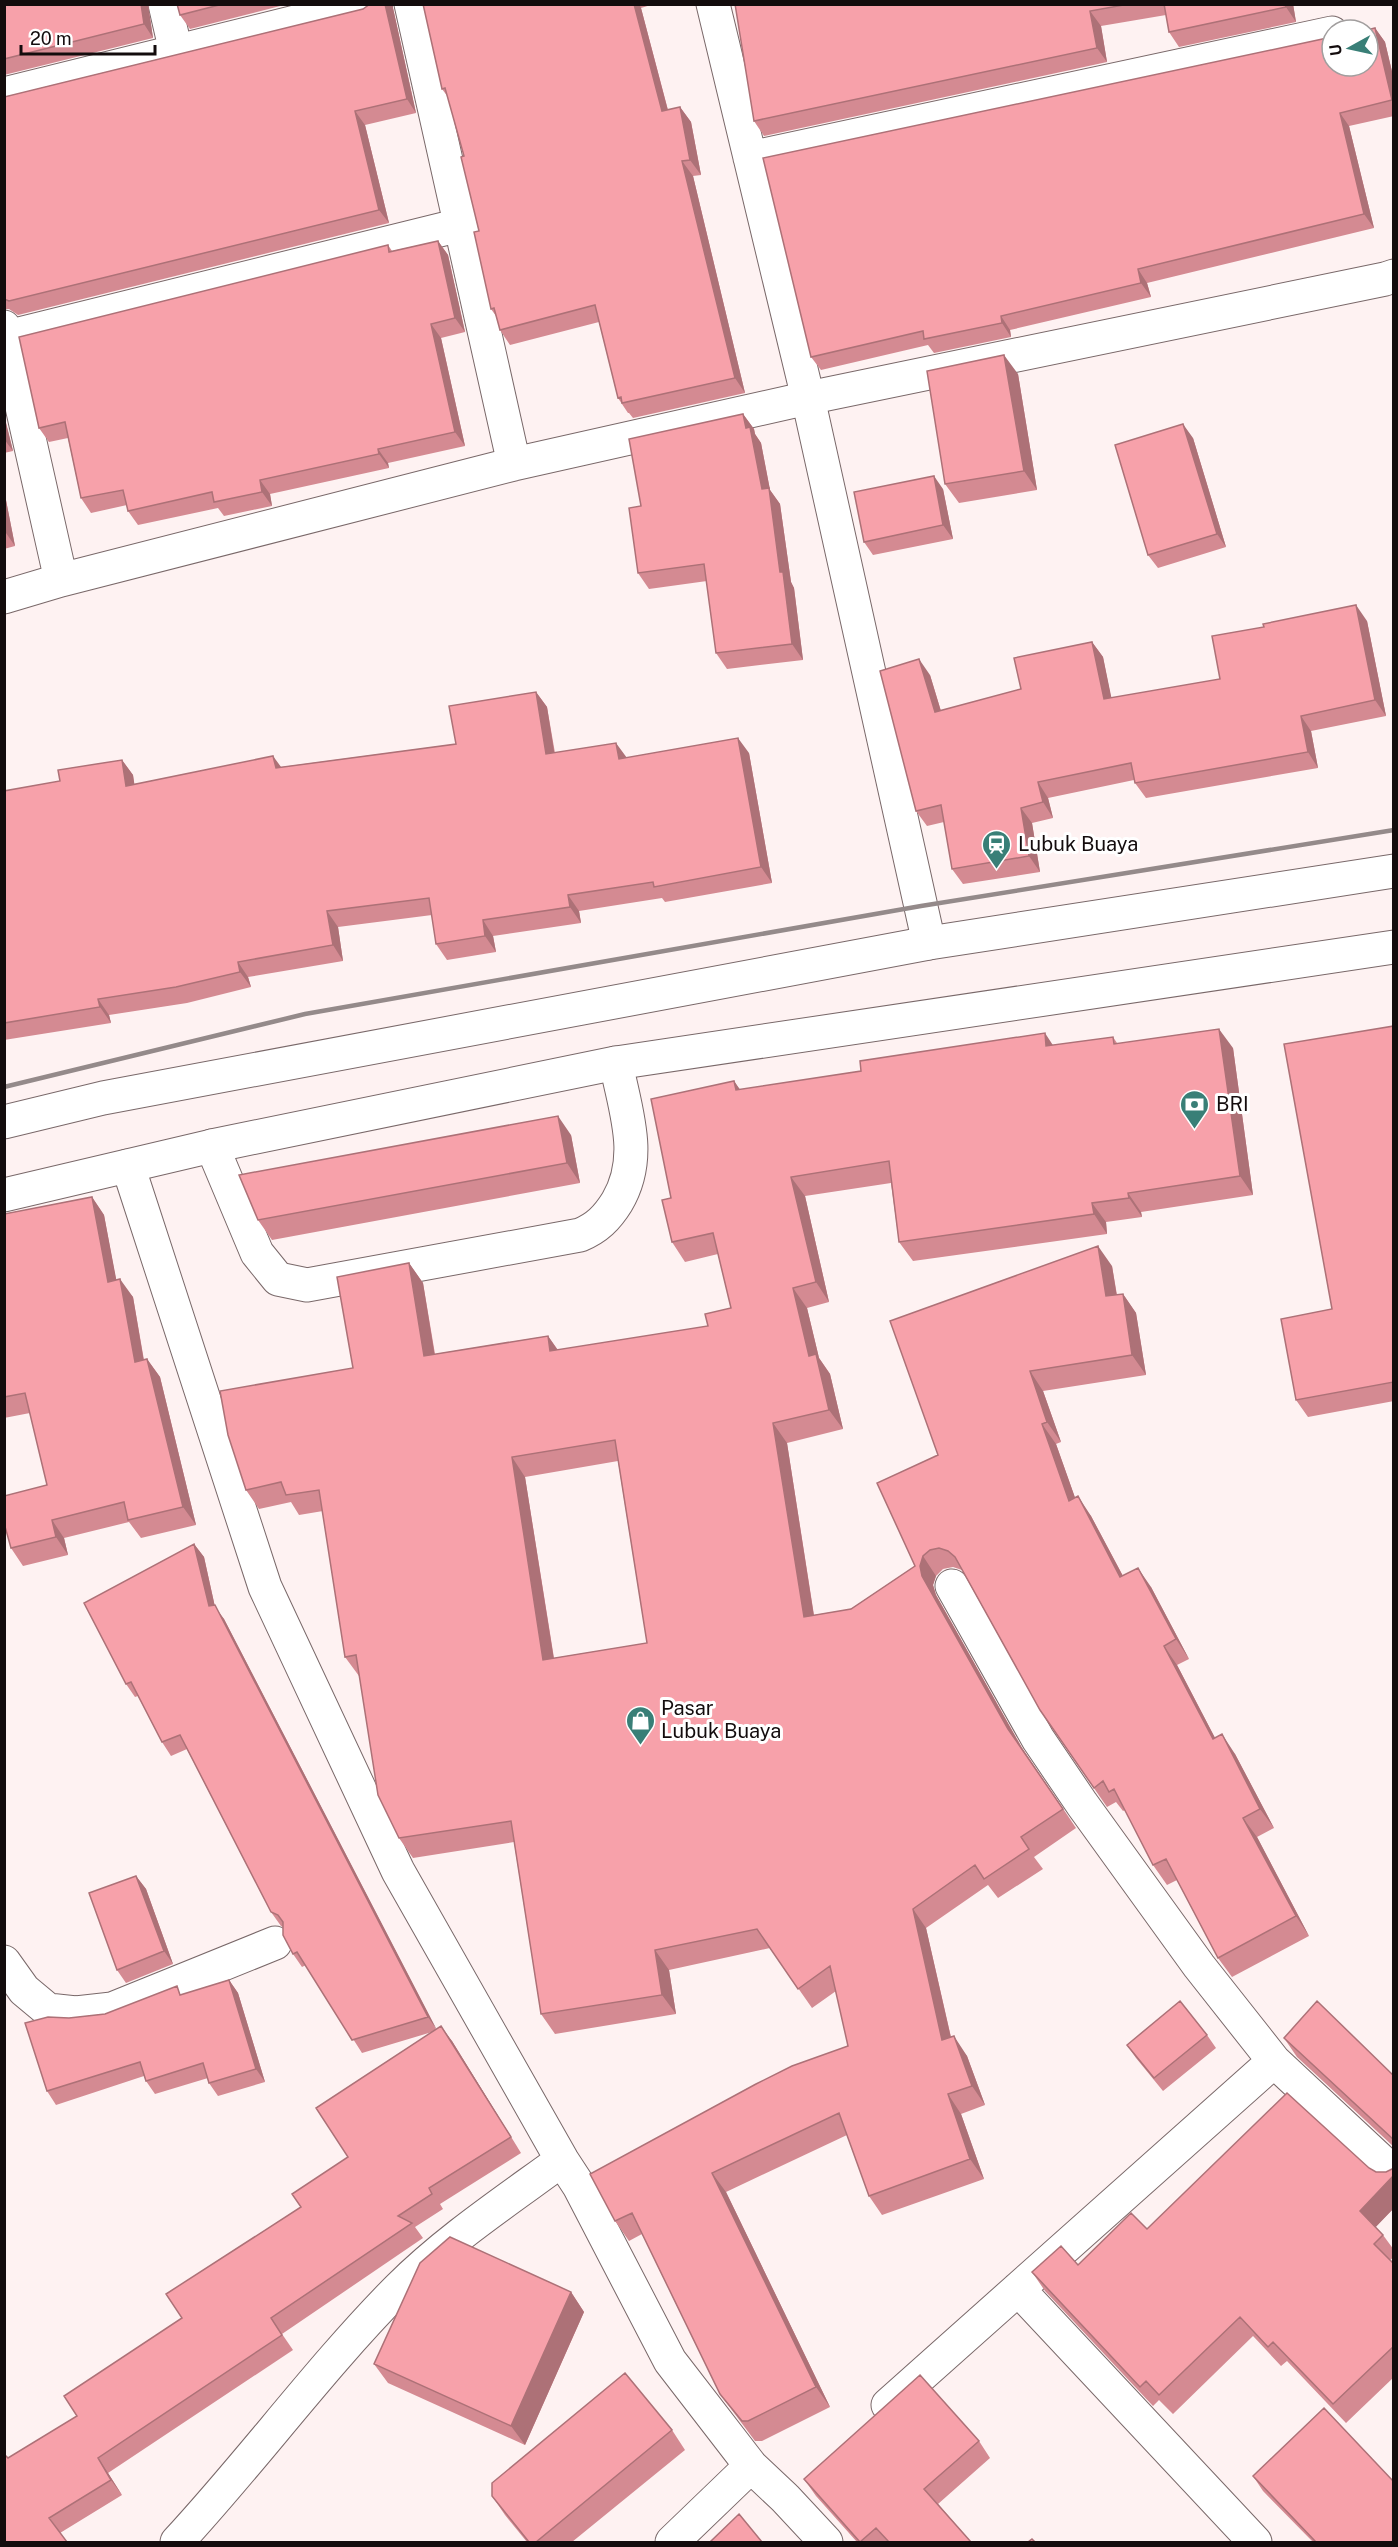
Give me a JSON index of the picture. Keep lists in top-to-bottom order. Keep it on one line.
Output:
{"places":{"station":["Lubuk Buaya"],"bank":["BRI"],"shop":["Pasar Lubuk Buaya"]},"scale_bar":"20 m","north":"left"}
